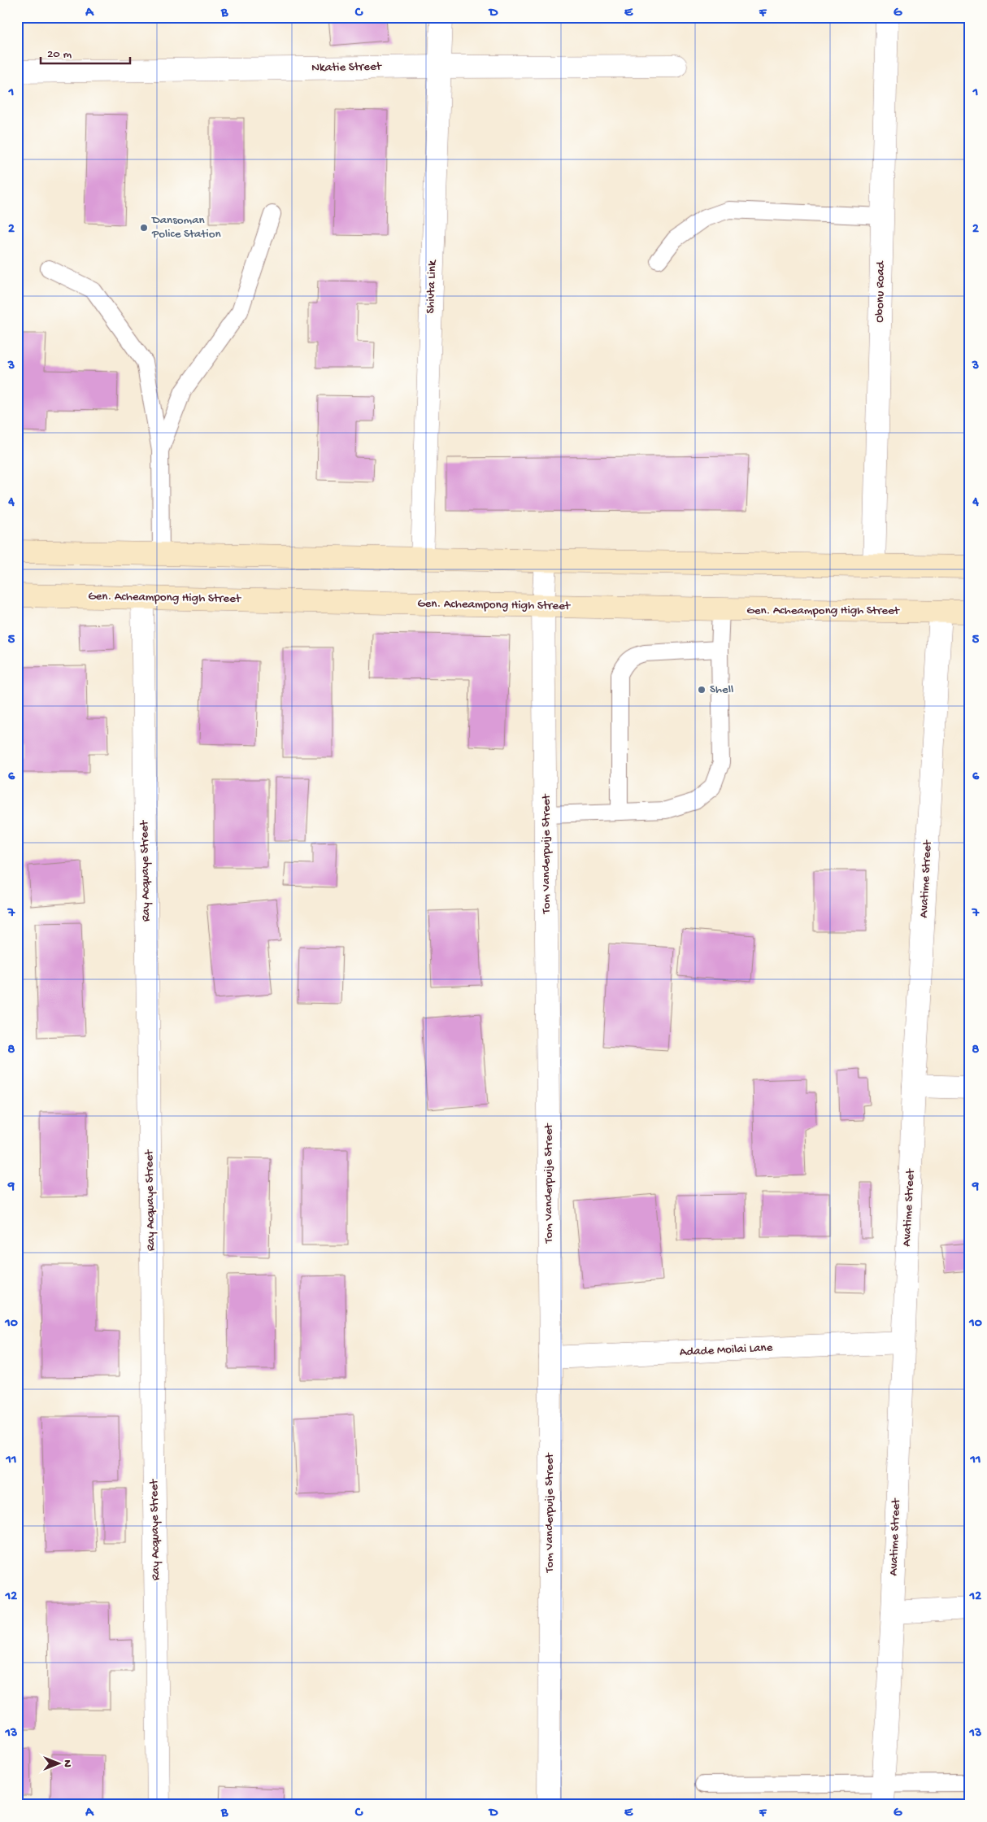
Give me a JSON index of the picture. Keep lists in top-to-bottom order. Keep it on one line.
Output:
{"streets":{"main road":["Gen. Acheampong High Street"],"street":["Nkatie Street","Shivta Link","Obonu Road","Tom Vanderpuije Street","Ray Acquaye Street","Avatime Street","Adade Moilai Lane"]},"crossings":[["Nkatie Street","Shivta Link"],["Gen. Acheampong High Street","Tom Vanderpuije Street"],["Gen. Acheampong High Street","Ray Acquaye Street"],["Gen. Acheampong High Street","Avatime Street"],["Tom Vanderpuije Street","Adade Moilai Lane"],["Avatime Street","Adade Moilai Lane"]],"places":["Dansoman Police Station","Shell"],"scale_bar":"20 m","north":"right","grid":{"columns":["A","B","C","D","E","F","G"],"rows":["1","2","3","4","5","6","7","8","9","10","11","12","13"]}}
